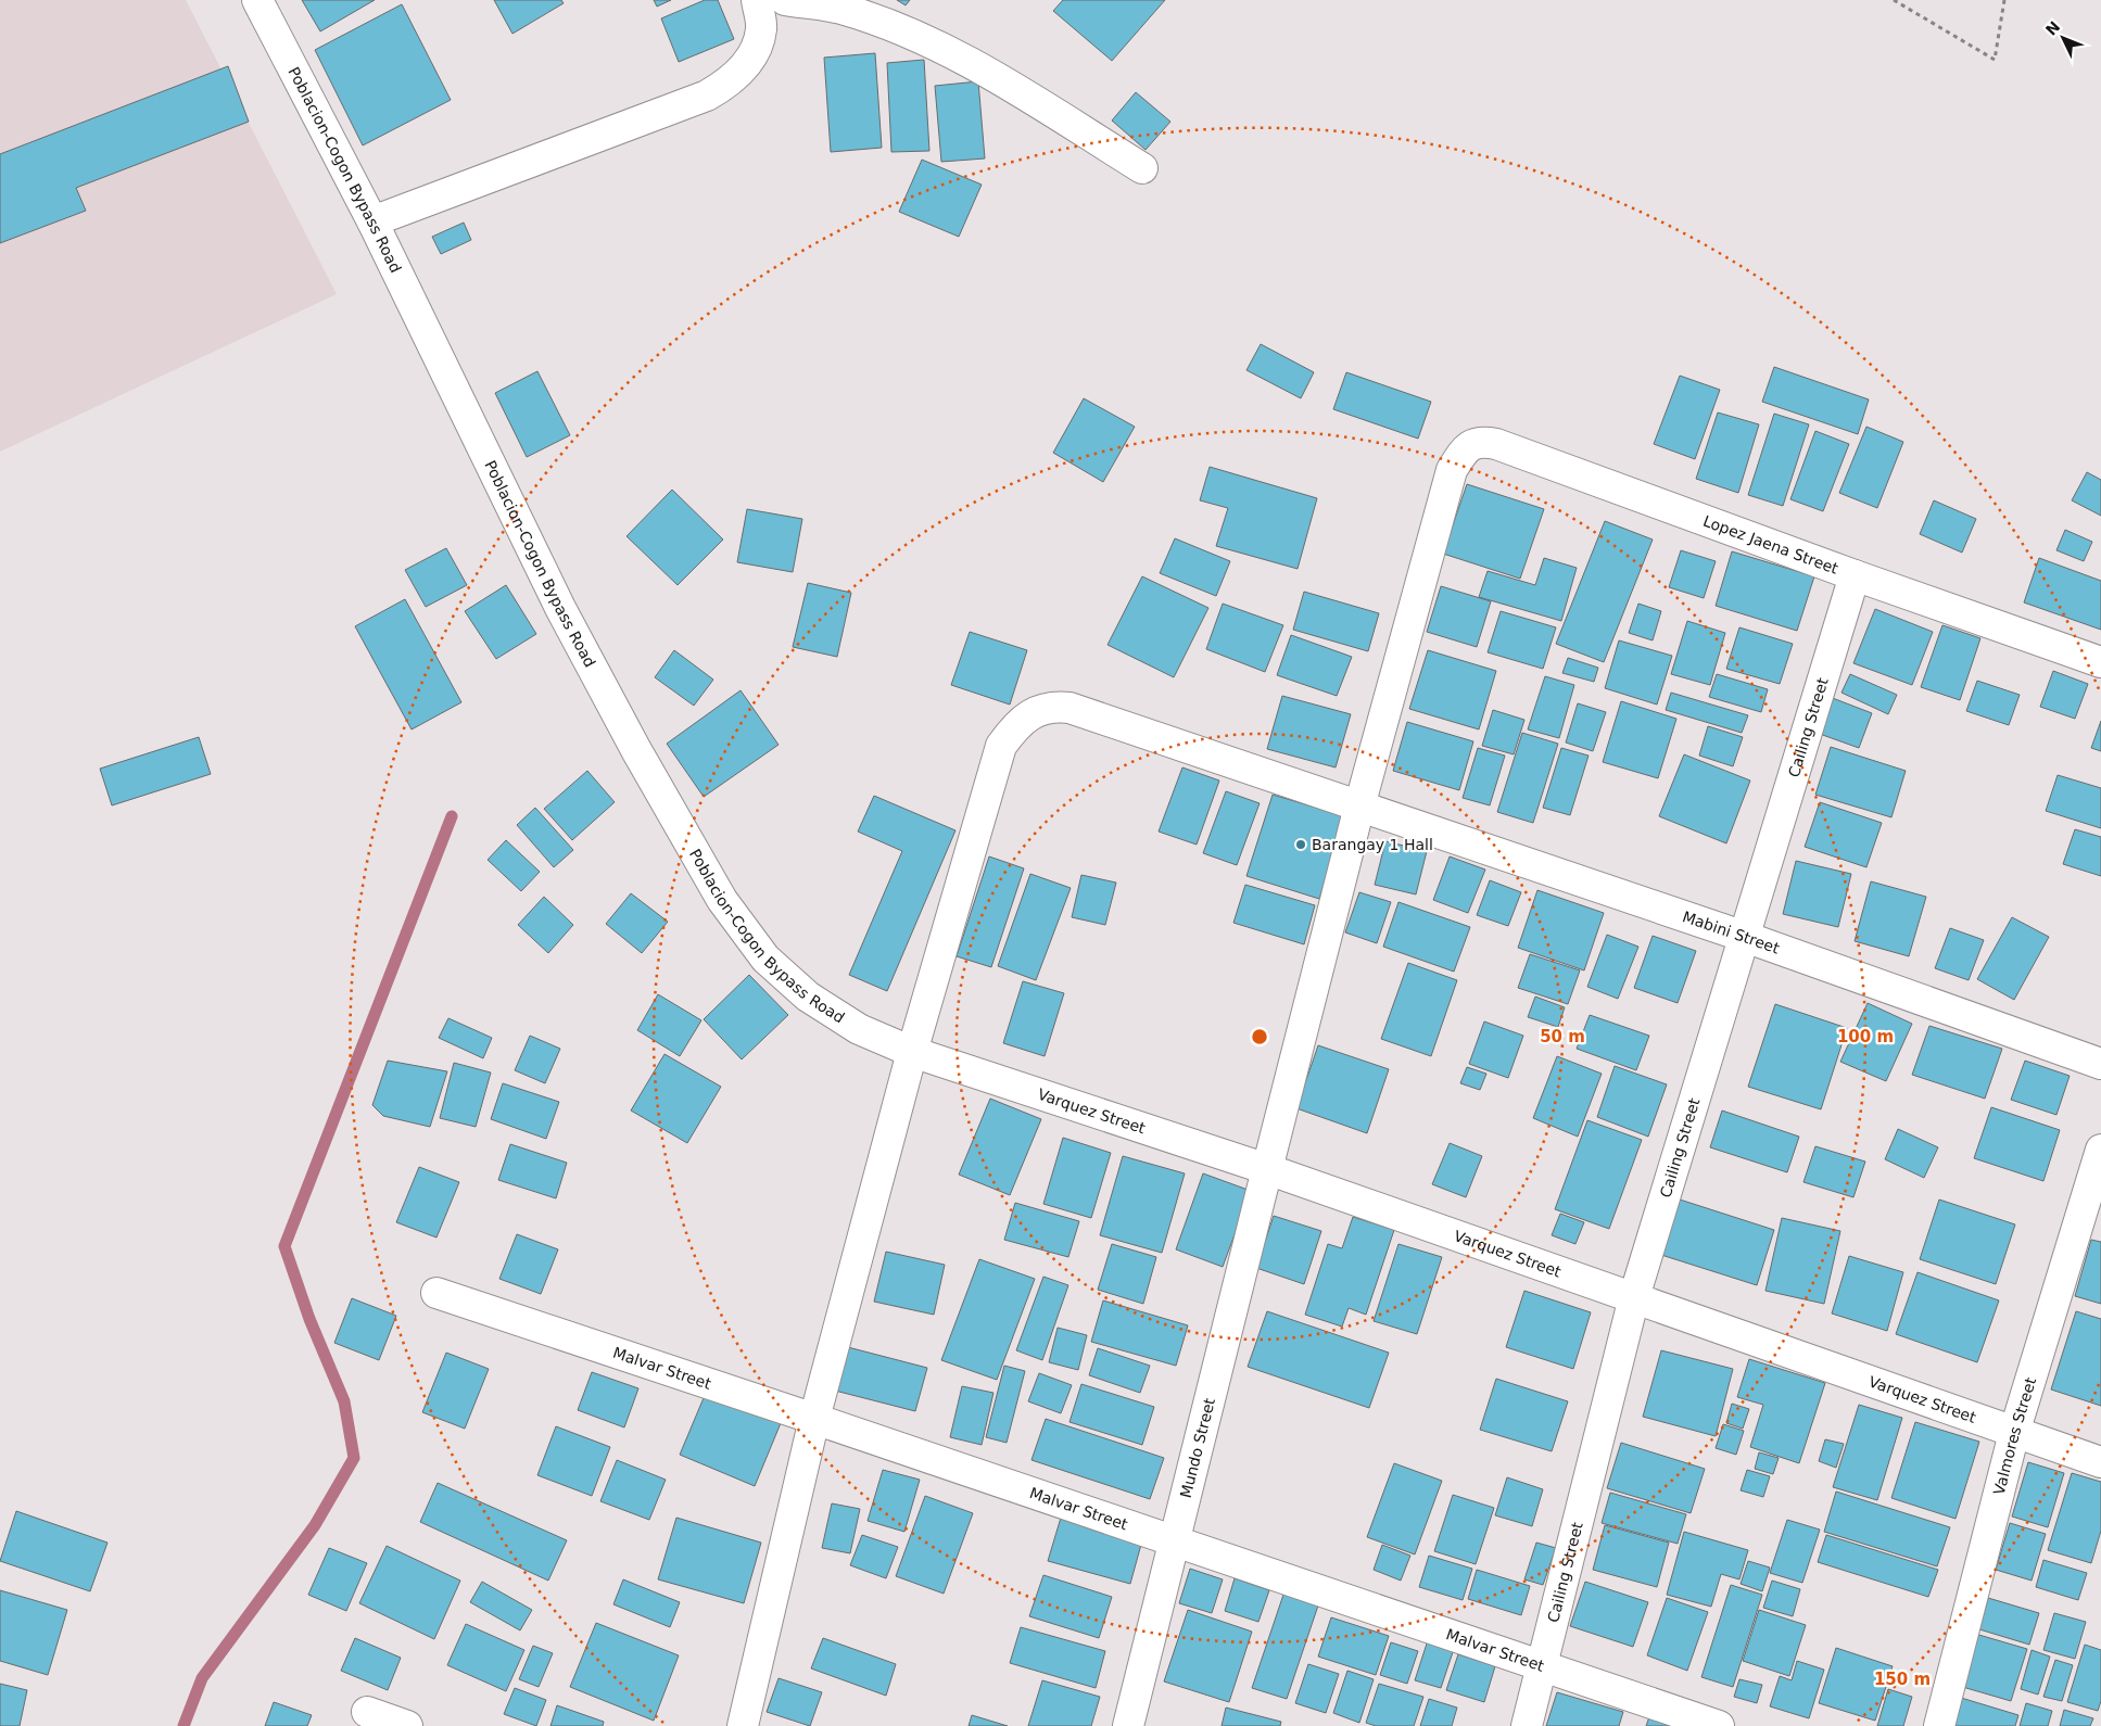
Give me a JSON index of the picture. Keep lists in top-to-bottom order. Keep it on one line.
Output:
{"streets":{"street":["Poblacion-Cogon Bypass Road","Lopez Jaena Street","Cailing Street","Mabini Street","Varquez Street","Malvar Street","Valmores Street","Mundo Street"]},"crossings":[["Poblacion-Cogon Bypass Road","Mabini Street"],["Poblacion-Cogon Bypass Road","Varquez Street"],["Lopez Jaena Street","Cailing Street"],["Lopez Jaena Street","Mundo Street"],["Cailing Street","Mabini Street"],["Cailing Street","Varquez Street"],["Cailing Street","Malvar Street"],["Mabini Street","Varquez Street"],["Mabini Street","Malvar Street"],["Mabini Street","Mundo Street"],["Varquez Street","Valmores Street"],["Varquez Street","Mundo Street"],["Malvar Street","Mundo Street"]],"places":["Barangay 1 Hall"],"north":"top left","rings":["50 m","100 m","150 m"]}
